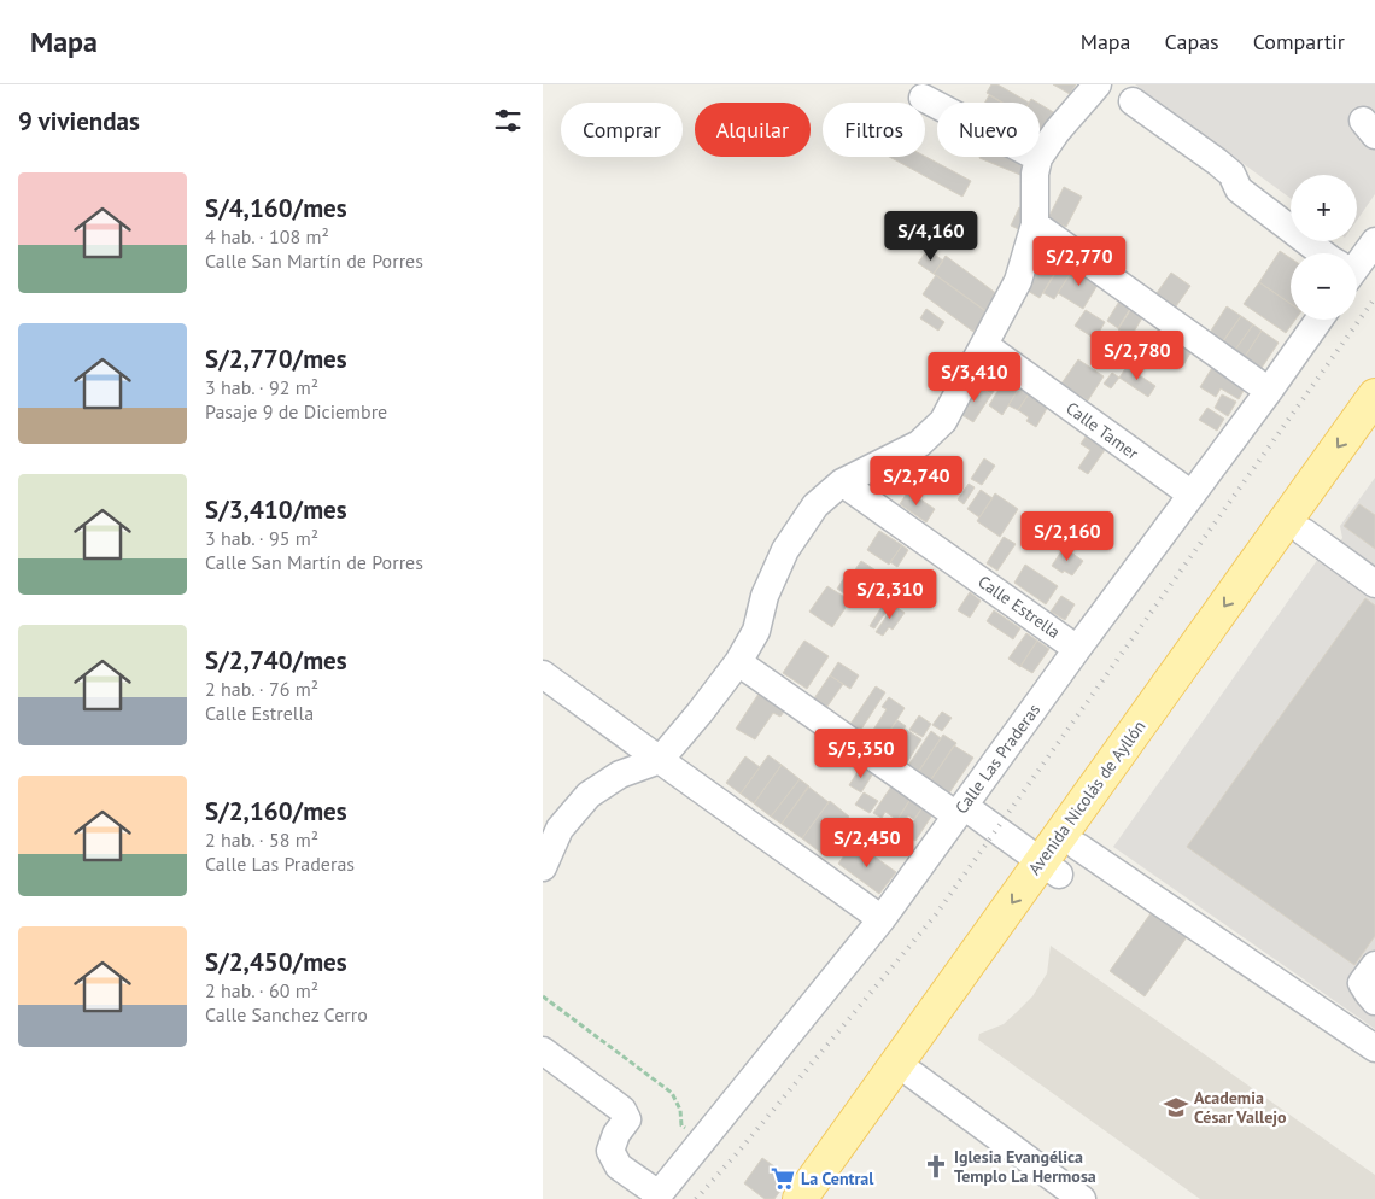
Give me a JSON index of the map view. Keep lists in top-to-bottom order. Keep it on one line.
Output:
{"streets":{"main road":["Avenida Nicolás de Ayllón"],"street":["Calle Tamer","Calle Estrella","Calle Las Praderas"]},"crossings":[["Calle Tamer","Calle Las Praderas"],["Calle Estrella","Calle Las Praderas"]],"places":{"school or university":["Academia César Vallejo"],"church":["Iglesia Evangélica Templo La Hermosa"],"supermarket":["La Central"]},"page":{"header":"Mapa","nav":["Mapa","Capas","Compartir"],"heading":"9 viviendas","chip":["Comprar","Alquilar","Filtros","Nuevo"],"list":[{"name":"S/4,160/mes","note":"4 hab. · 108 m² · Calle San Martín de Porres"},{"name":"S/2,770/mes","note":"3 hab. · 92 m² · Pasaje 9 de Diciembre"},{"name":"S/3,410/mes","note":"3 hab. · 95 m² · Calle San Martín de Porres"},{"name":"S/2,740/mes","note":"2 hab. · 76 m² · Calle Estrella"},{"name":"S/2,160/mes","note":"2 hab. · 58 m² · Calle Las Praderas"},{"name":"S/2,450/mes","note":"2 hab. · 60 m² · Calle Sanchez Cerro"}],"map_buttons":["+","−"],"price":["S/4,160","S/2,770","S/2,780","S/3,410","S/2,740","S/2,160","S/2,310","S/5,350","S/2,450"]}}
